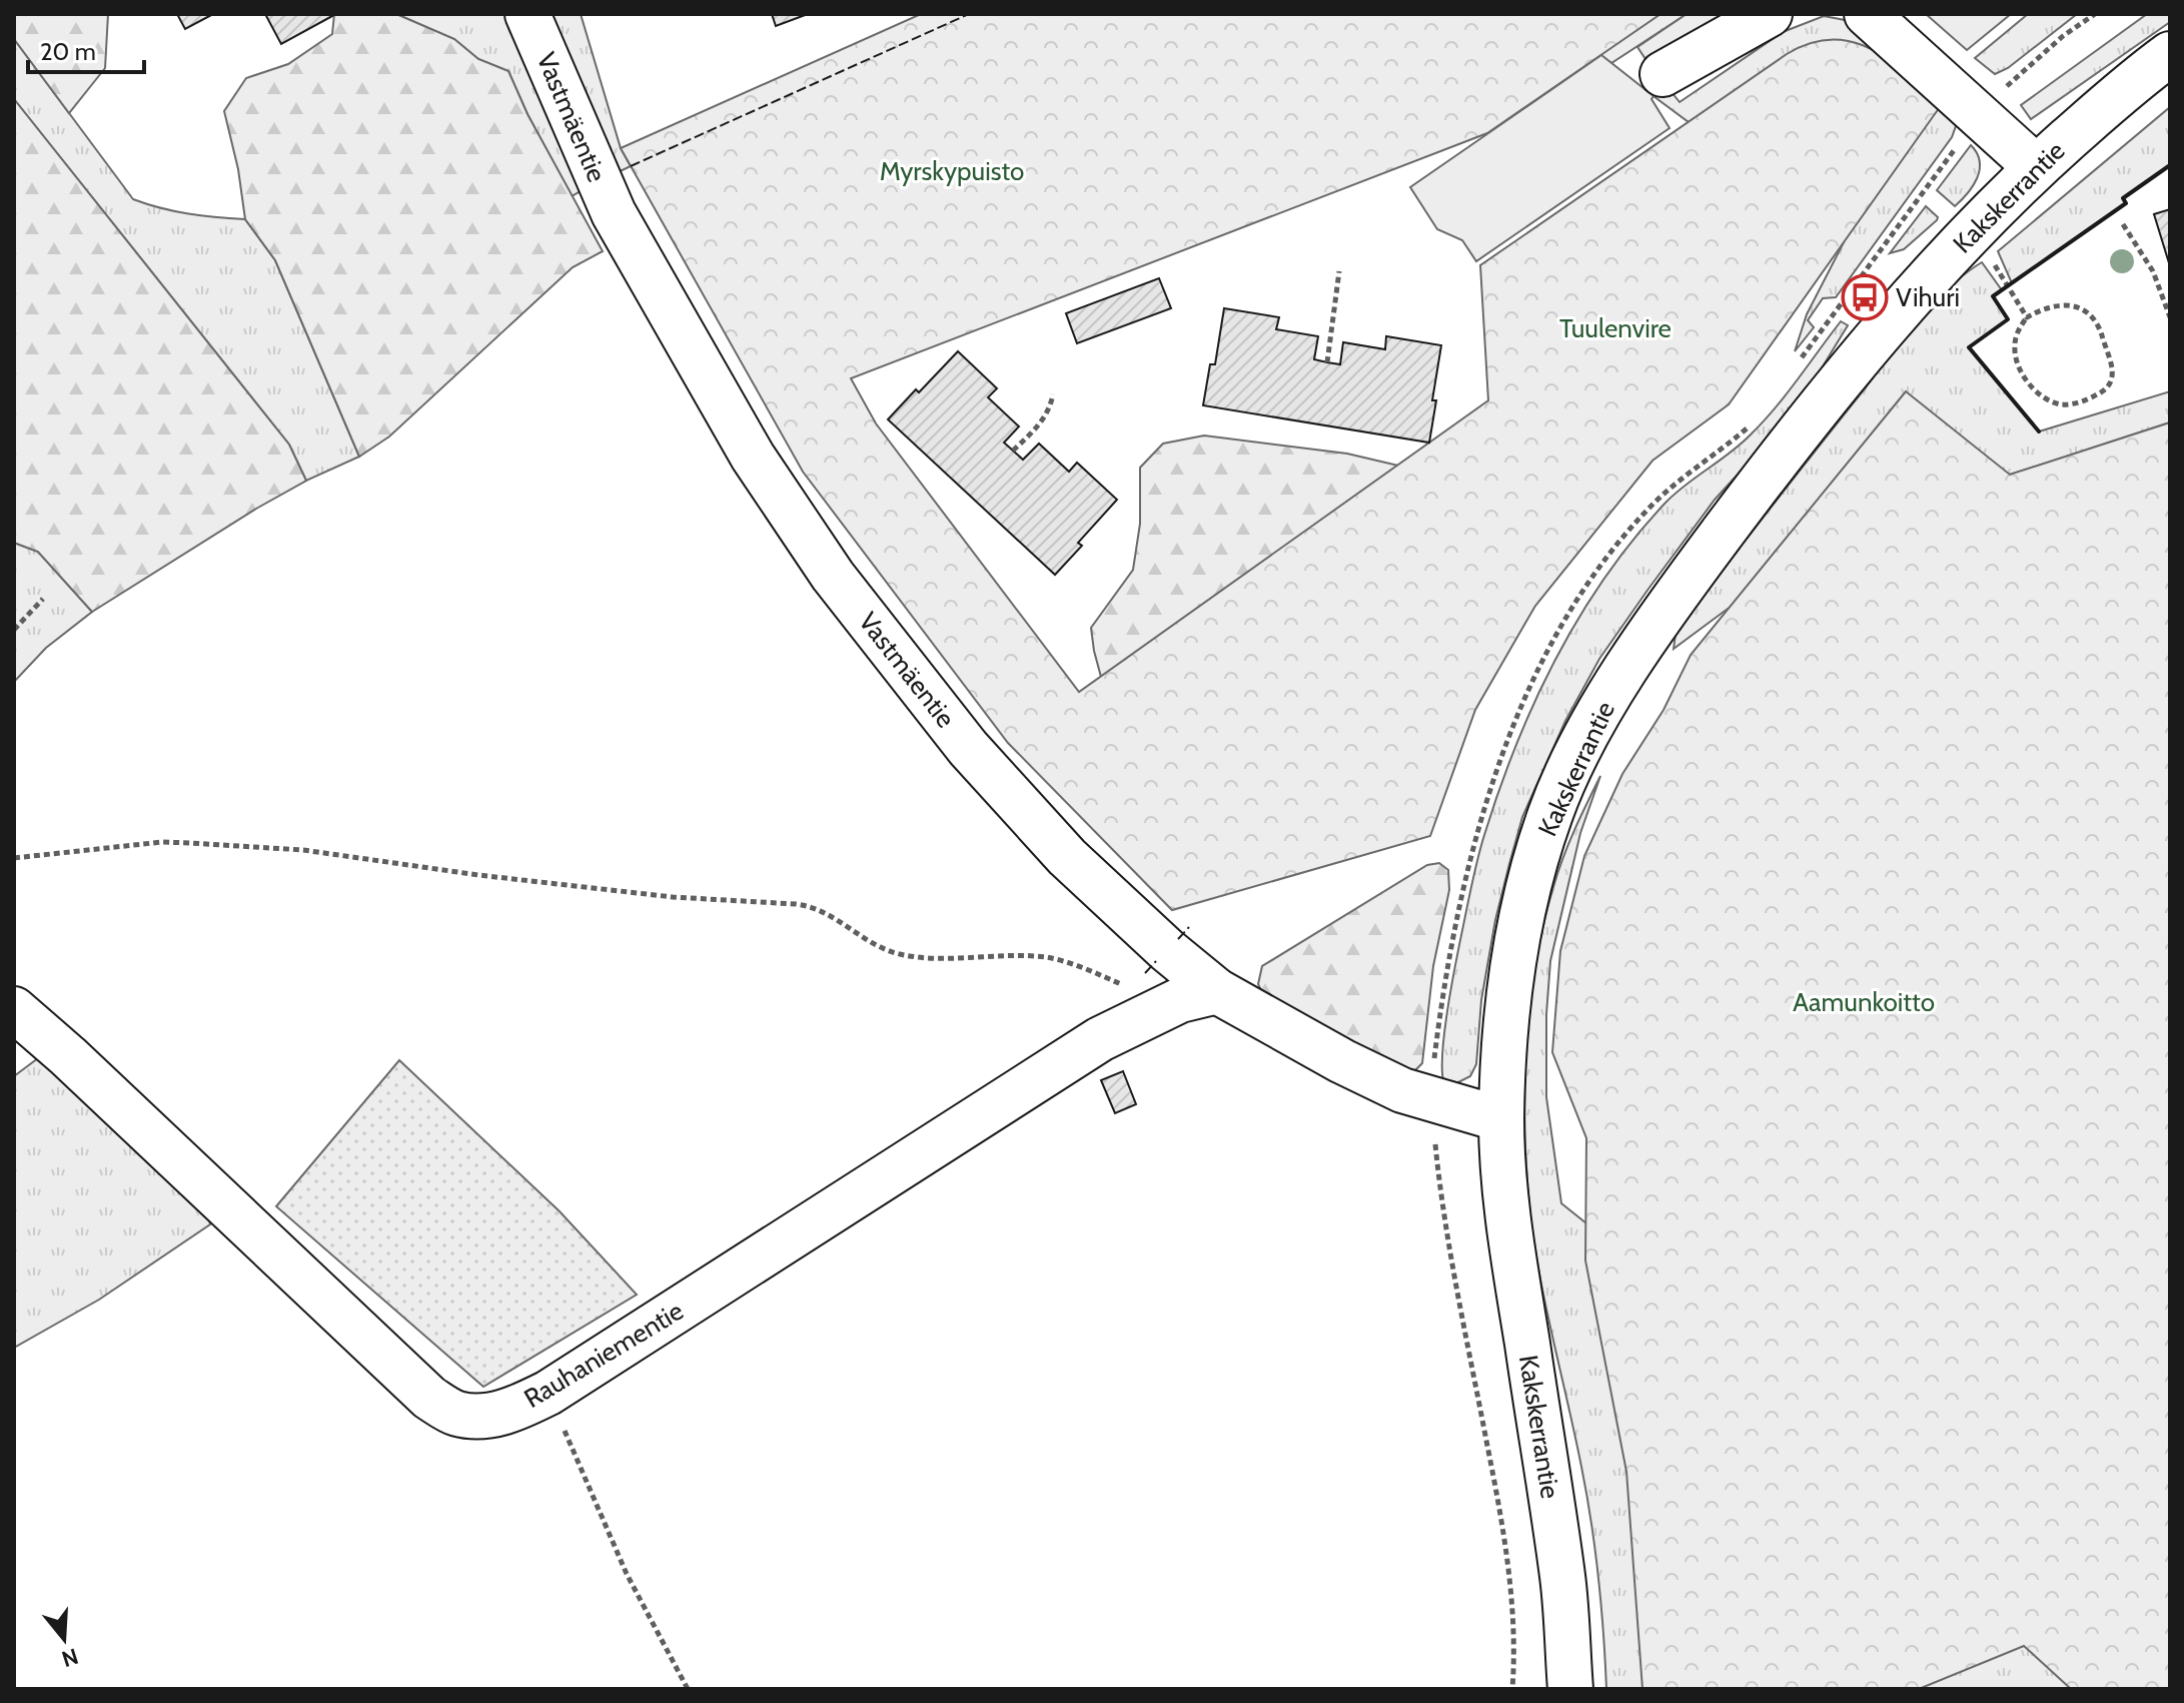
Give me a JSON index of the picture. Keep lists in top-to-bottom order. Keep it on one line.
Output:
{"streets":{"street":["Vastmäentie","Kakskerrantie","Rauhaniementie"]},"crossings":[["Vastmäentie","Kakskerrantie"],["Vastmäentie","Rauhaniementie"]],"parks":["Myrskypuisto","Tuulenvire","Aamunkoitto"],"places":{"bus stop":["Vihuri"]},"scale_bar":"20 m","north":"bottom"}
